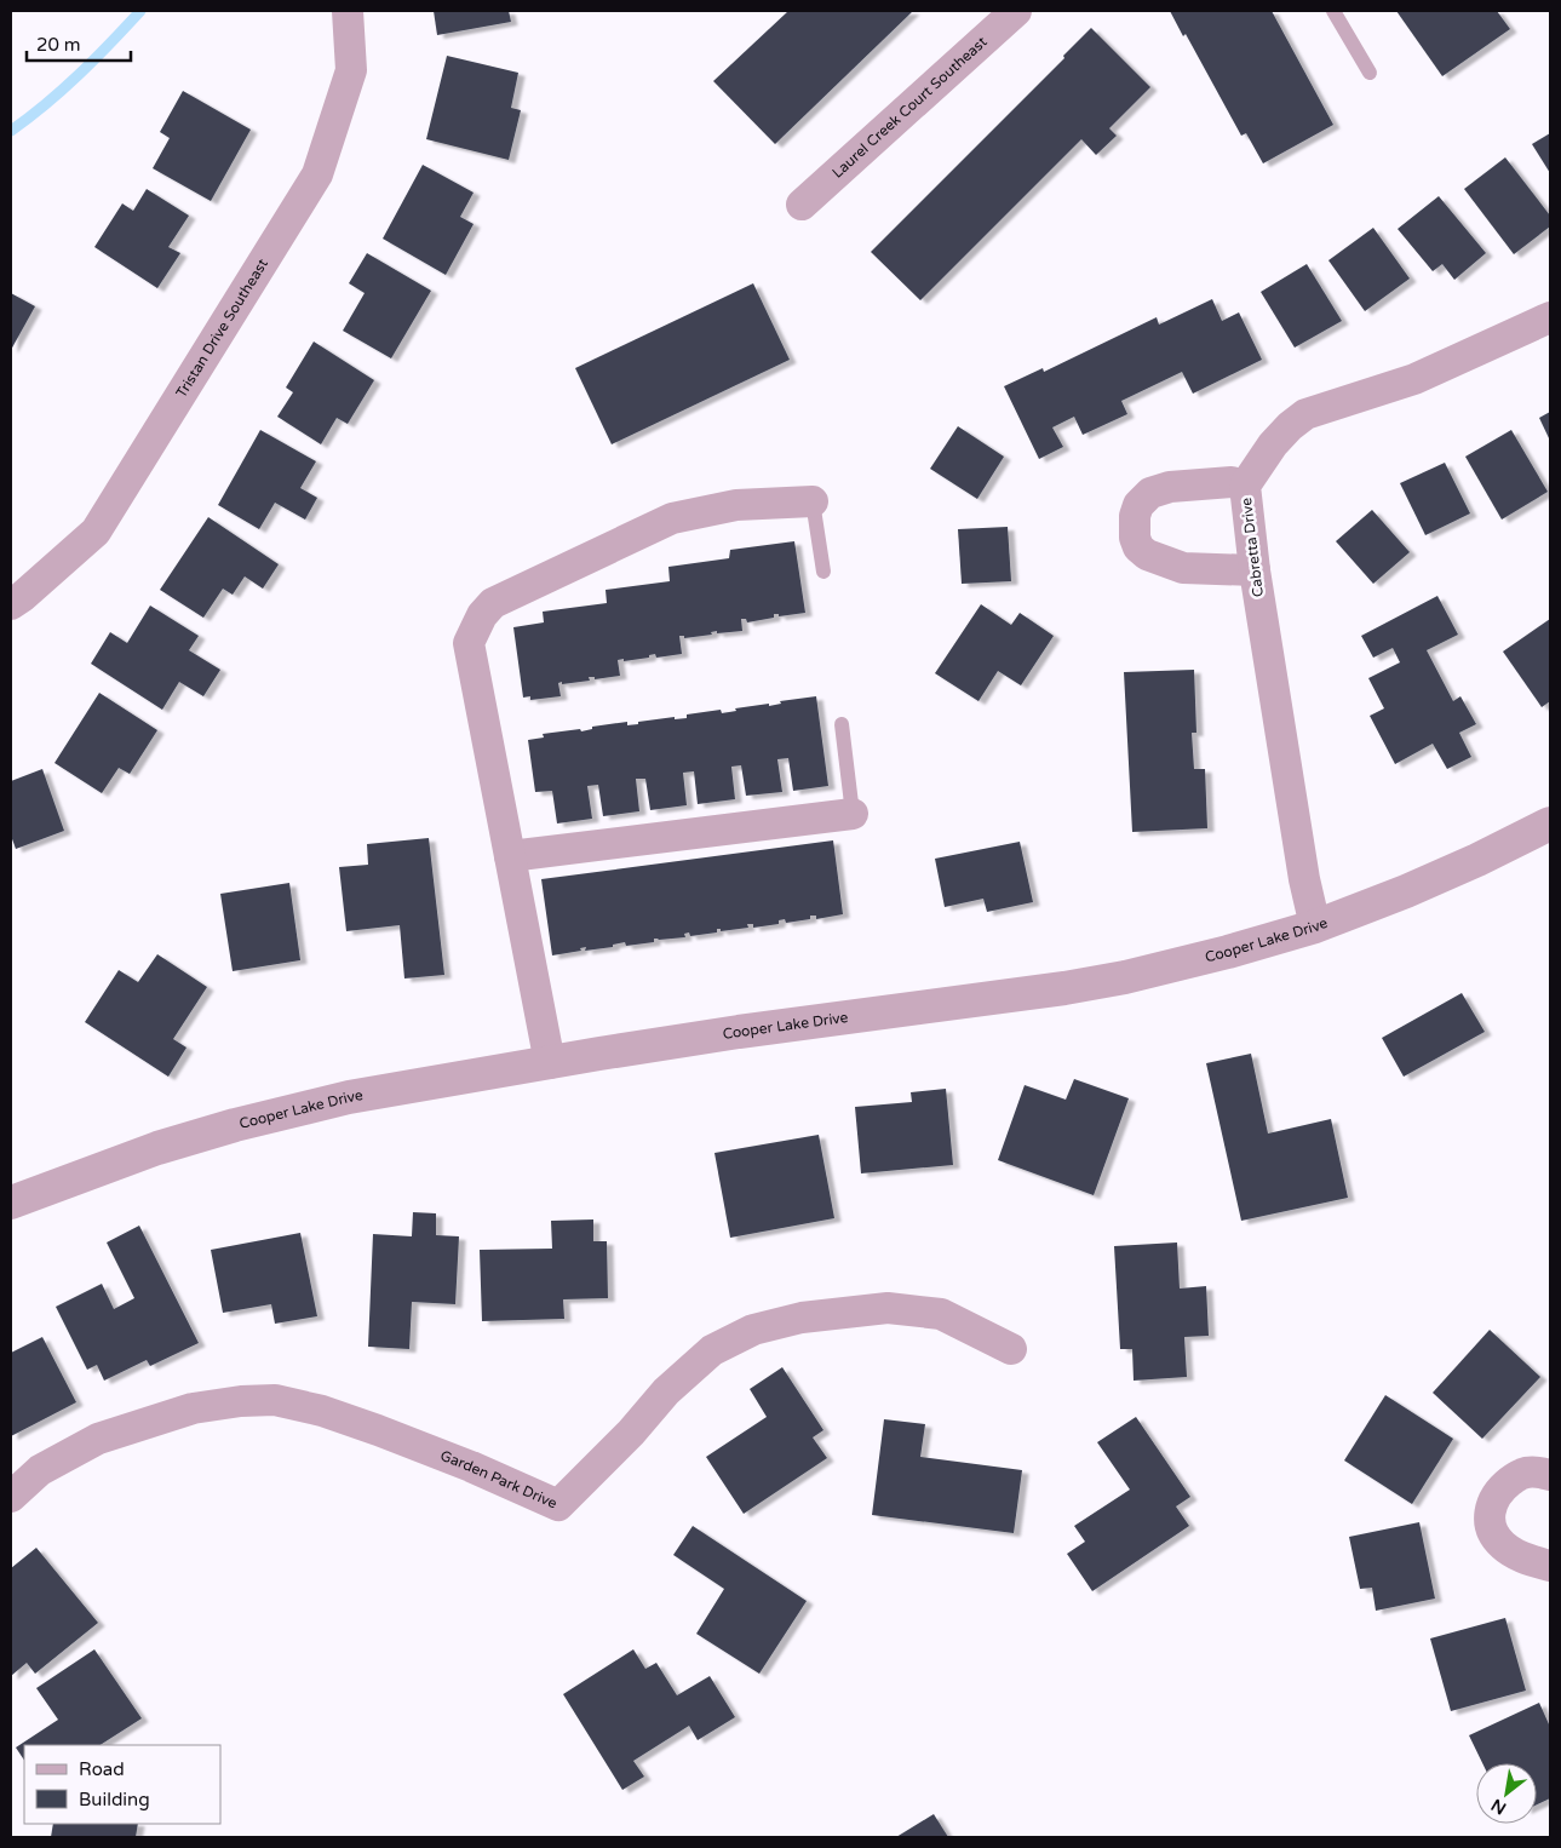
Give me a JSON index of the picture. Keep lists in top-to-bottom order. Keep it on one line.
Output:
{"streets":{"street":["Laurel Creek Court Southeast","Tristan Drive Southeast","Cabretta Drive","Cooper Lake Drive","Garden Park Drive"]},"crossings":[["Cabretta Drive","Cooper Lake Drive"]],"legend":["Road","Building"],"scale_bar":"20 m","north":"bottom left"}
